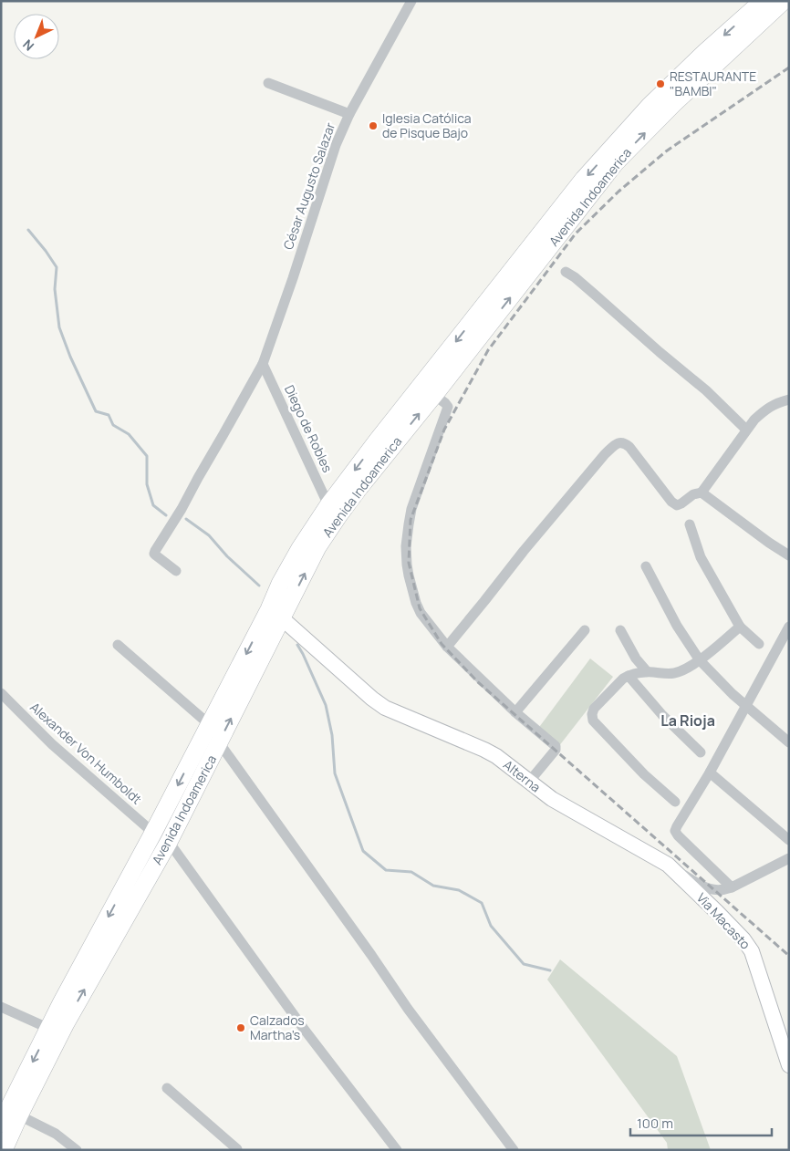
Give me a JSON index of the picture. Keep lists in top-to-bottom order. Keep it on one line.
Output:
{"streets":{"main road":["Avenida Indoamerica"],"street":["César Augusto Salazar","Diego de Robles","Alexander Von Humboldt","Alterna","Via Macasto"]},"crossings":[["César Augusto Salazar","Diego de Robles"],["Avenida Indoamerica","Diego de Robles"],["Avenida Indoamerica","Alexander Von Humboldt"],["Avenida Indoamerica","Alterna"],["Alterna","Via Macasto"]],"districts":["La Rioja"],"places":["RESTAURANTE \"BAMBI\"","Iglesia Católica de Pisque Bajo","Calzados Martha’s"],"scale_bar":"100 m","north":"bottom left"}
